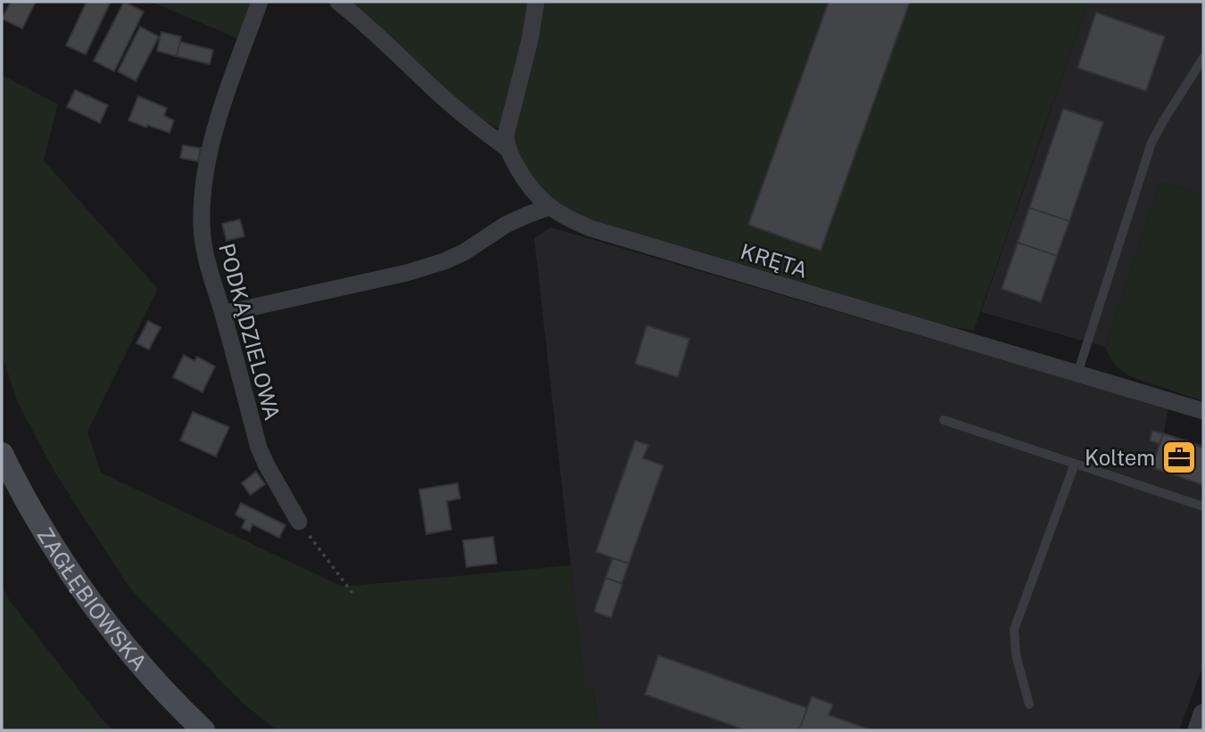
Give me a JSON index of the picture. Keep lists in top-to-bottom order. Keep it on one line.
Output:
{"streets":{"main road":["ZAGŁĘBIOWSKA"],"street":["KRĘTA","PODKĄDZIELOWA"]},"places":{"office":["Koltem"]}}
